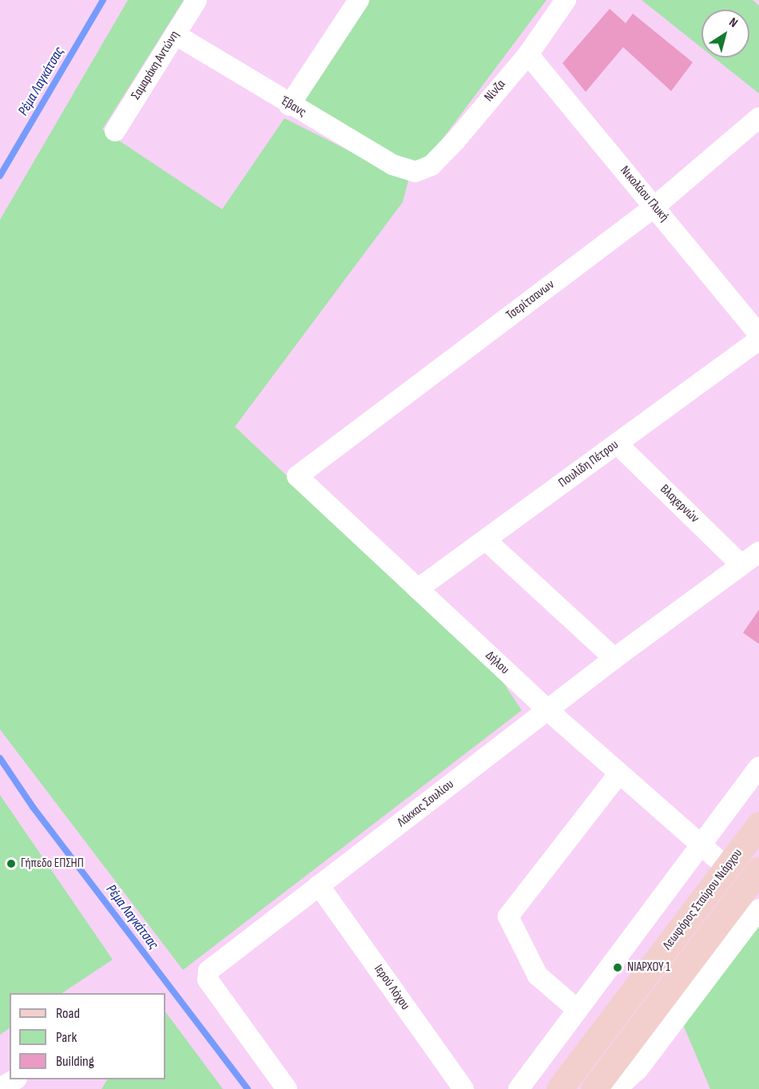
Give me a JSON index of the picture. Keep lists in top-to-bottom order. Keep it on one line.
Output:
{"streets":{"main road":["Λεωφόρος Σταύρου Νιάρχου"],"street":["Σαμαράκη Αντώνη","Νίνζα","Έβανς","Νικολάου Γλυκή","Τσερίτσανων","Πουλίδη Πέτρου","Βλαχερνών","Δήλου","Λάκκας Σουλίου","Ιερού Λόχου"]},"crossings":[["Σαμαράκη Αντώνη","Έβανς"],["Νίνζα","Έβανς"],["Νίνζα","Νικολάου Γλυκή"],["Νικολάου Γλυκή","Τσερίτσανων"],["Τσερίτσανων","Δήλου"],["Πουλίδη Πέτρου","Βλαχερνών"],["Πουλίδη Πέτρου","Δήλου"],["Βλαχερνών","Λάκκας Σουλίου"],["Δήλου","Λάκκας Σουλίου"],["Δήλου","Λεωφόρος Σταύρου Νιάρχου"],["Λάκκας Σουλίου","Ιερού Λόχου"]],"water":["Ρέμα Λαγκάτσας"],"places":["Γήπεδο ΕΠΣΗΠ","ΝΙΑΡΧΟΥ 1"],"legend":["Road","Park","Building"],"north":"top right"}
